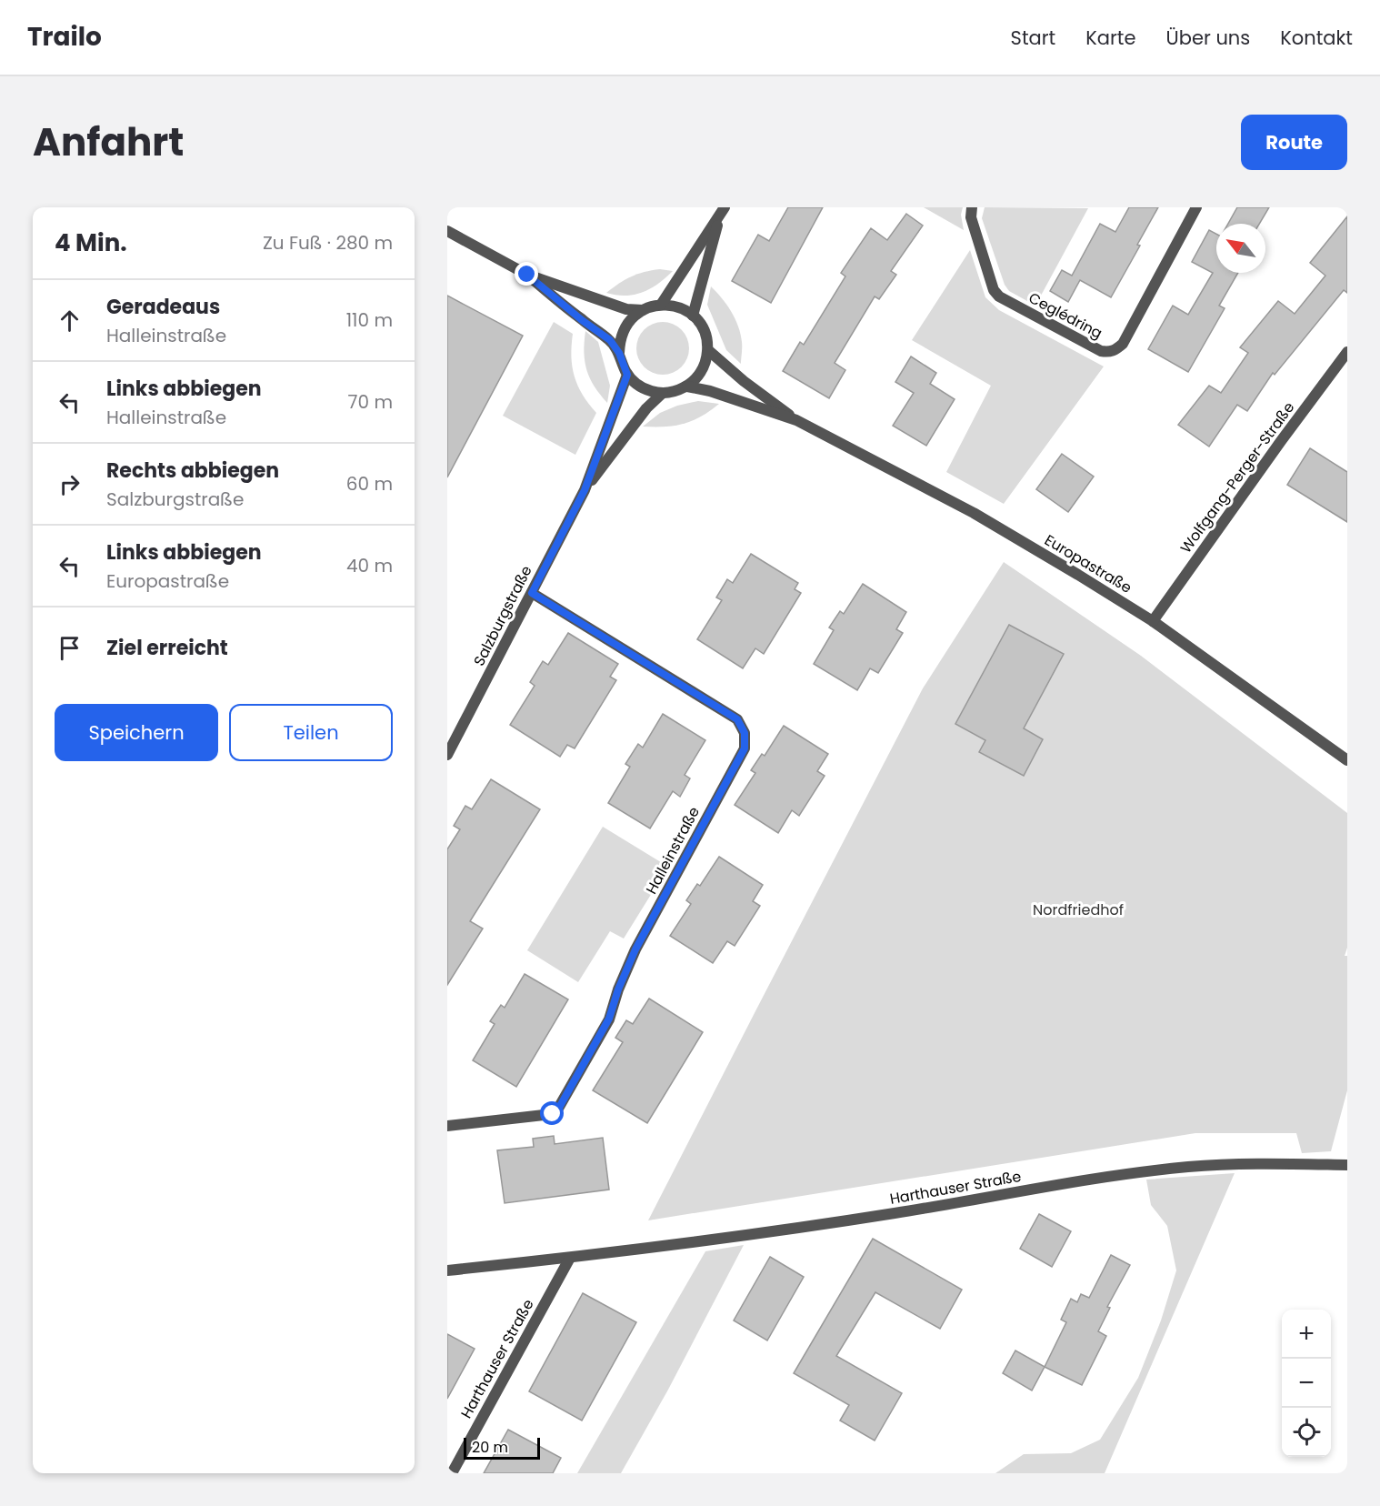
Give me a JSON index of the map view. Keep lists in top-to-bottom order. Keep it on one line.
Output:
{"streets":{"street":["Ceglédring","Wolfgang-Perger-Straße","Europastraße","Salzburgstraße","Halleinstraße","Harthauser Straße"]},"crossings":[["Wolfgang-Perger-Straße","Europastraße"],["Europastraße","Salzburgstraße"],["Salzburgstraße","Halleinstraße"]],"parks":["Nordfriedhof"],"scale_bar":"20 m","north":"top left","page":{"header":"Trailo","nav":["Start","Karte","Über uns","Kontakt"],"title":"Anfahrt","buttons":["Route",["Speichern","Teilen"]],"heading":["4 Min.","Zu Fuß · 280 m"],"list":[["Geradeaus","Halleinstraße","110 m"],["Links abbiegen","Halleinstraße","70 m"],["Rechts abbiegen","Salzburgstraße","60 m"],["Links abbiegen","Europastraße","40 m"],"Ziel erreicht"],"map_buttons":["+","−"],"scale":"20 m"}}
